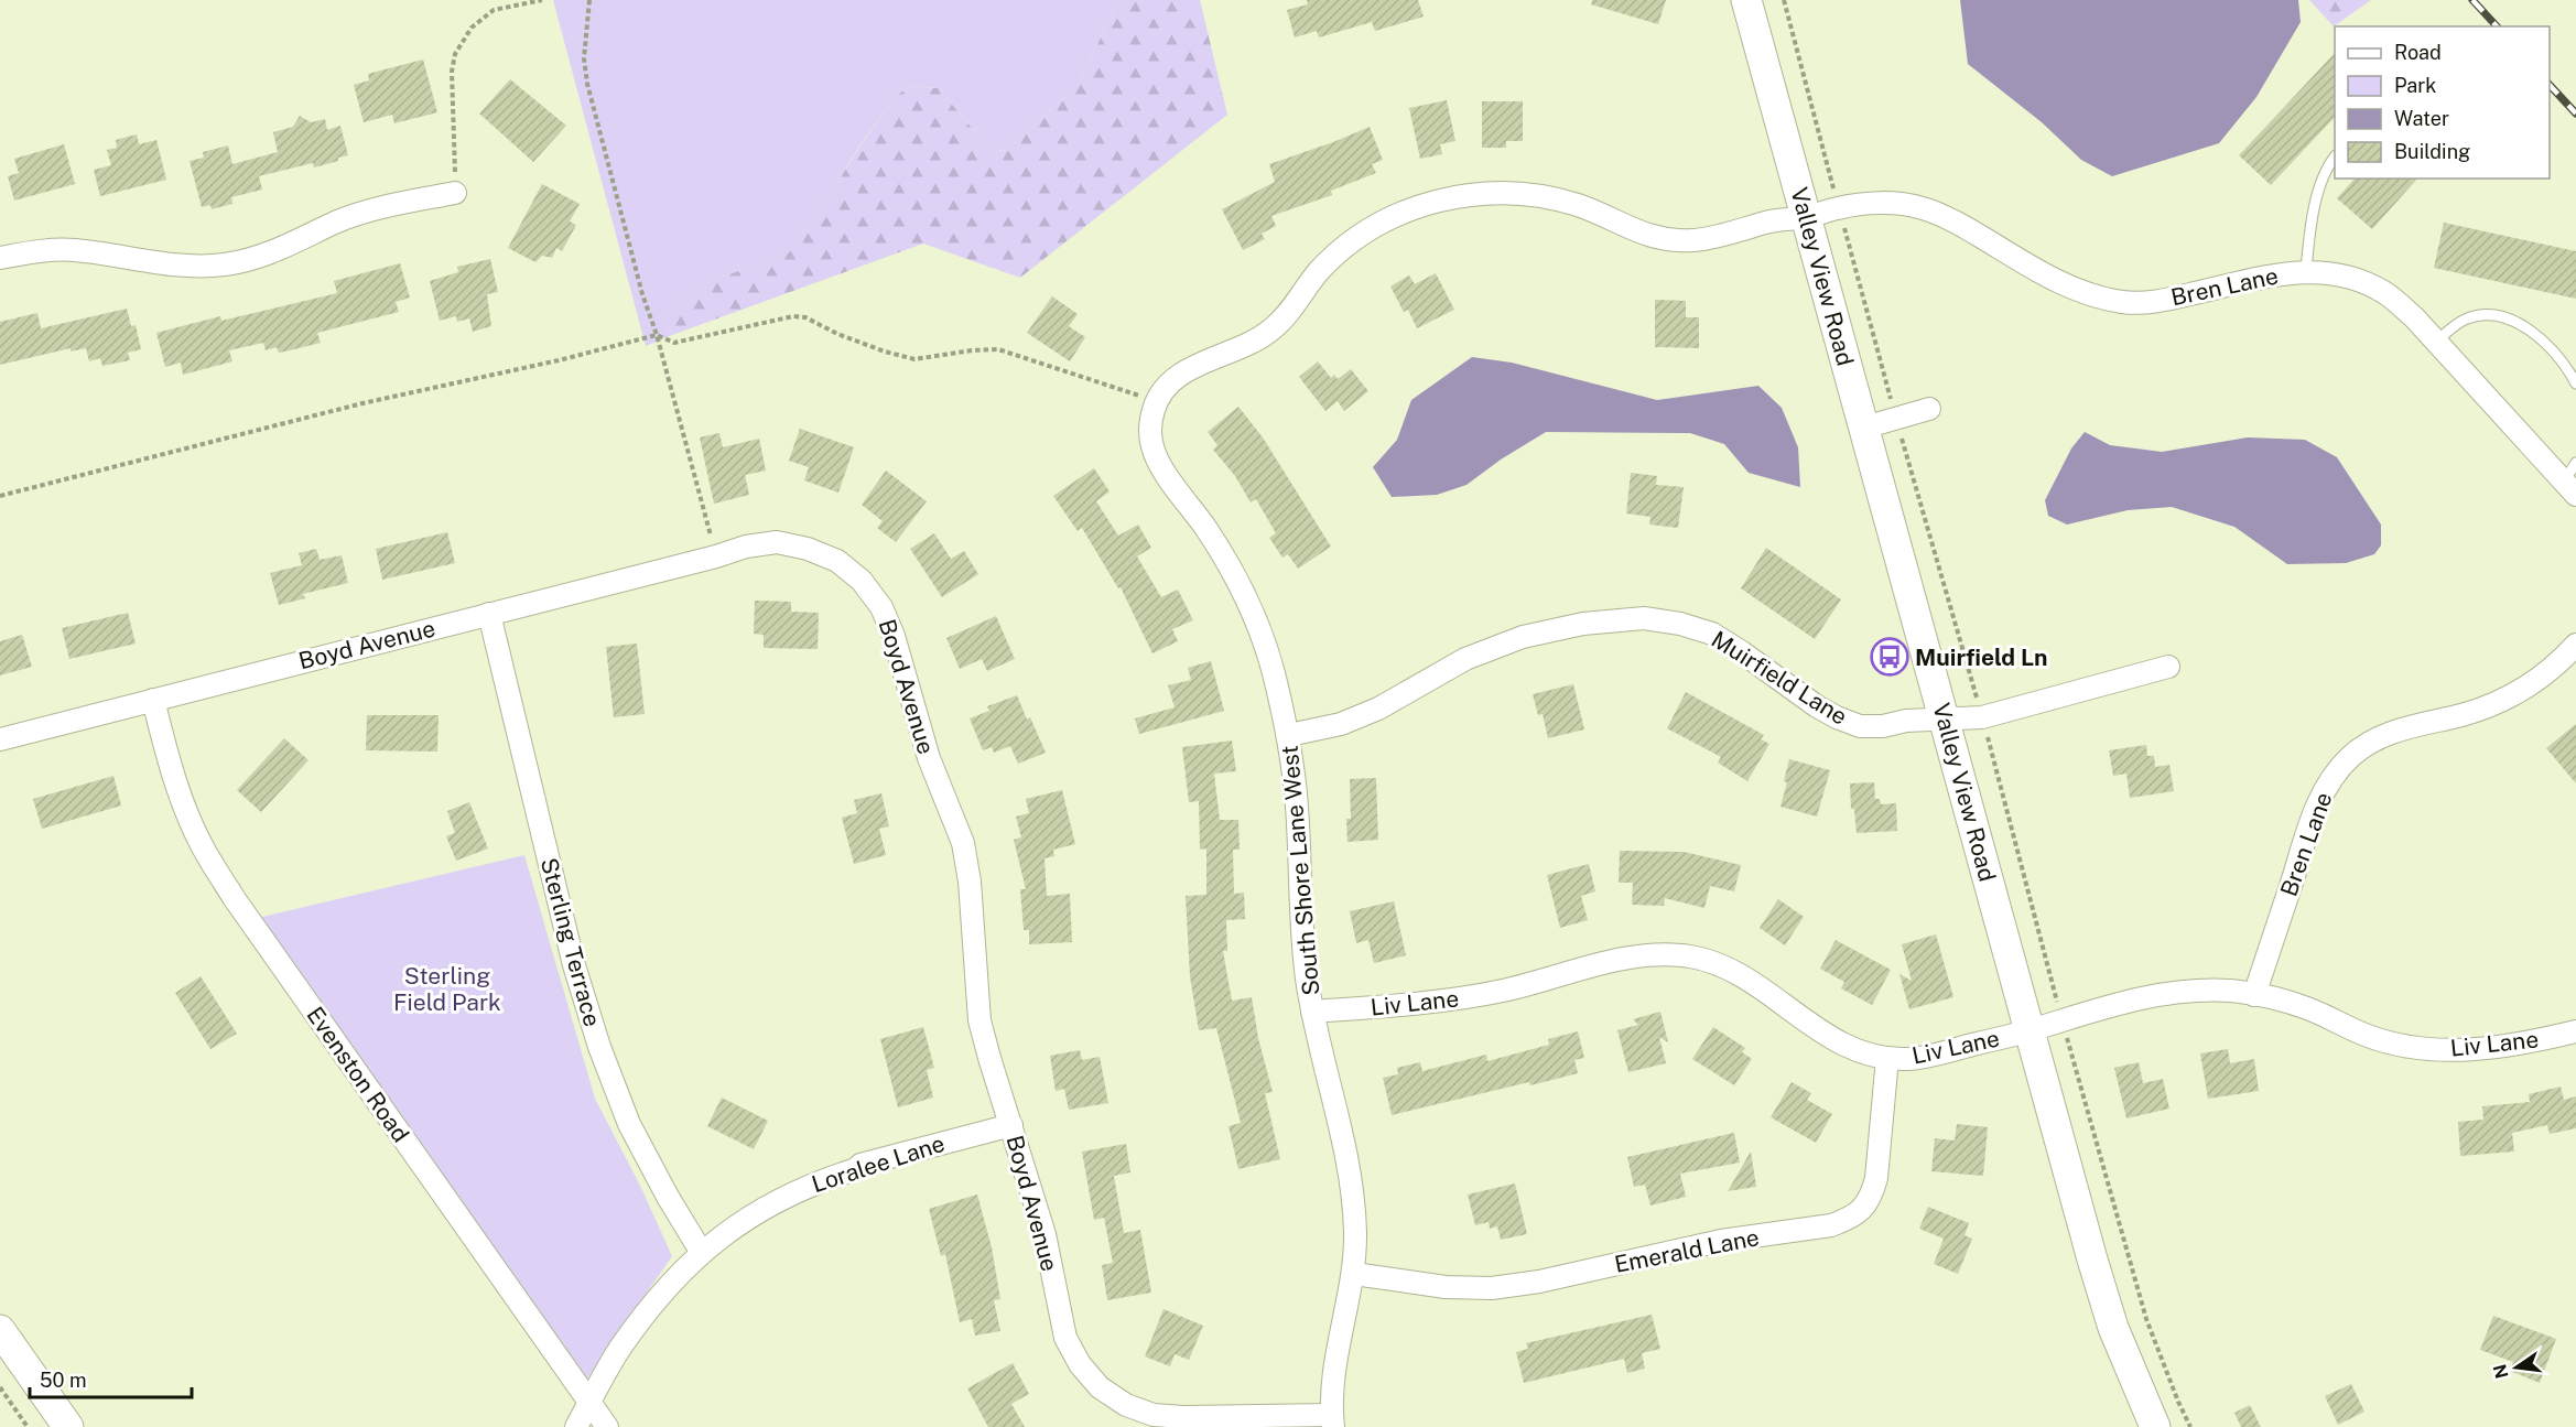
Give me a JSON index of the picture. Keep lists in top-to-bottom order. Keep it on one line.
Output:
{"streets":{"street":["Valley View Road","Bren Lane","Boyd Avenue","Muirfield Lane","South Shore Lane West","Sterling Terrace","Liv Lane","Evenston Road","Loralee Lane","Emerald Lane"]},"crossings":[["Valley View Road","Bren Lane"],["Valley View Road","Muirfield Lane"],["Valley View Road","Liv Lane"],["Bren Lane","Liv Lane"],["Boyd Avenue","South Shore Lane West"],["Boyd Avenue","Sterling Terrace"],["Boyd Avenue","Evenston Road"],["Boyd Avenue","Loralee Lane"],["Muirfield Lane","South Shore Lane West"],["South Shore Lane West","Liv Lane"],["South Shore Lane West","Emerald Lane"],["Sterling Terrace","Loralee Lane"],["Liv Lane","Emerald Lane"],["Evenston Road","Loralee Lane"]],"parks":["Sterling Field Park"],"places":{"bus stop":["Muirfield Ln"]},"legend":["Road","Park","Water","Building"],"scale_bar":"50 m","north":"left"}
